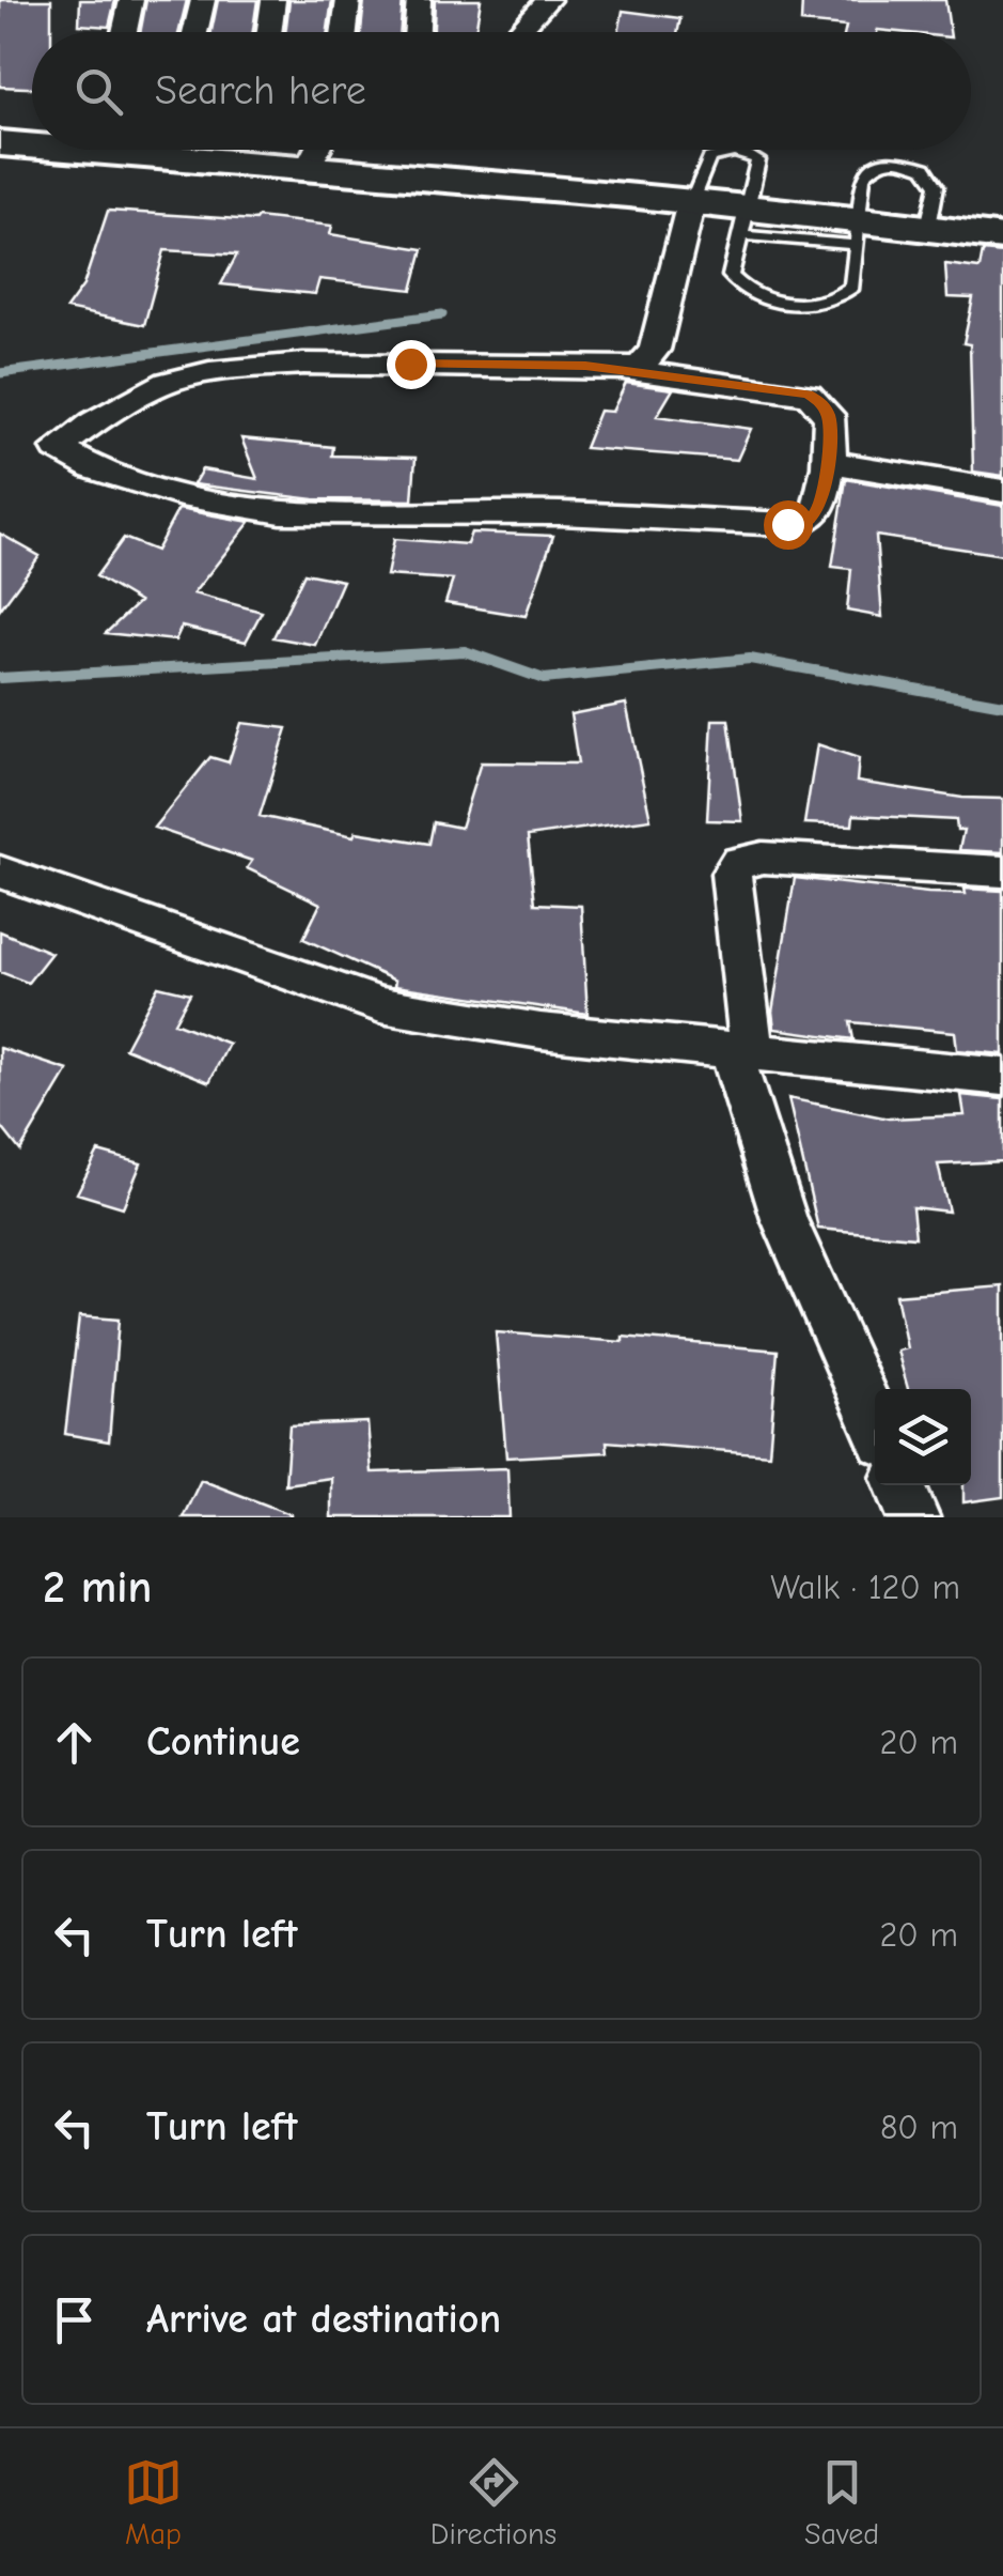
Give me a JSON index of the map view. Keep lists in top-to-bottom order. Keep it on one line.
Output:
{"page":{"search":"Search here","heading":["2 min","Walk · 120 m"],"list":[["Continue","20 m"],["Turn left","20 m"],["Turn left","80 m"],"Arrive at destination"],"nav":["Map","Directions","Saved"]}}
